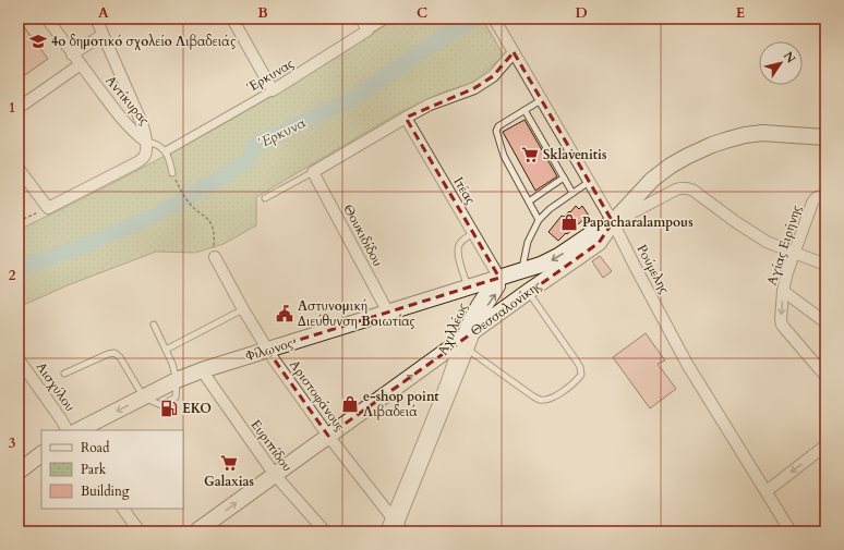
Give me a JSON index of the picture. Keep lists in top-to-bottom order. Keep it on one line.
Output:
{"streets":{"main road":["Θεσσαλονίκης","Φίλωνος"],"street":["Έρκυνας","Αντίκυρας","Ιτέας","Θουκιδίδου","Αγίας Ειρήνης","Ρούμελης","Αχιλλέως","Αισχύλου","Αριστοφάνους","Ευριπίδου"]},"crossings":[["Ιτέας","Αχιλλέως"],["Ιτέας","Φίλωνος"],["Θουκιδίδου","Φίλωνος"],["Ρούμελης","Θεσσαλονίκης"],["Ρούμελης","Φίλωνος"],["Θεσσαλονίκης","Αχιλλέως"],["Θεσσαλονίκης","Φίλωνος"],["Θεσσαλονίκης","Αριστοφάνους"],["Θεσσαλονίκης","Ευριπίδου"],["Αχιλλέως","Φίλωνος"],["Αχιλλέως","Αριστοφάνους"],["Φίλωνος","Αριστοφάνους"],["Φίλωνος","Ευριπίδου"]],"one_way":["Αγίας Ειρήνης"],"water":["Έρκυνα"],"places":{"school or university":["4ο δημοτικό σχολείο Λιβαδειάς"],"supermarket":["Sklavenitis","Galaxias"],"shop":["Papacharalampous","e-shop point Λιβαδειά"],"public building":["Αστυνομική Διεύθυνση Βοιωτίας"],"fuel station":["EKO"]},"legend":["Road","Park","Building"],"north":"top right","grid":{"columns":["A","B","C","D","E"],"rows":["1","2","3"]}}
